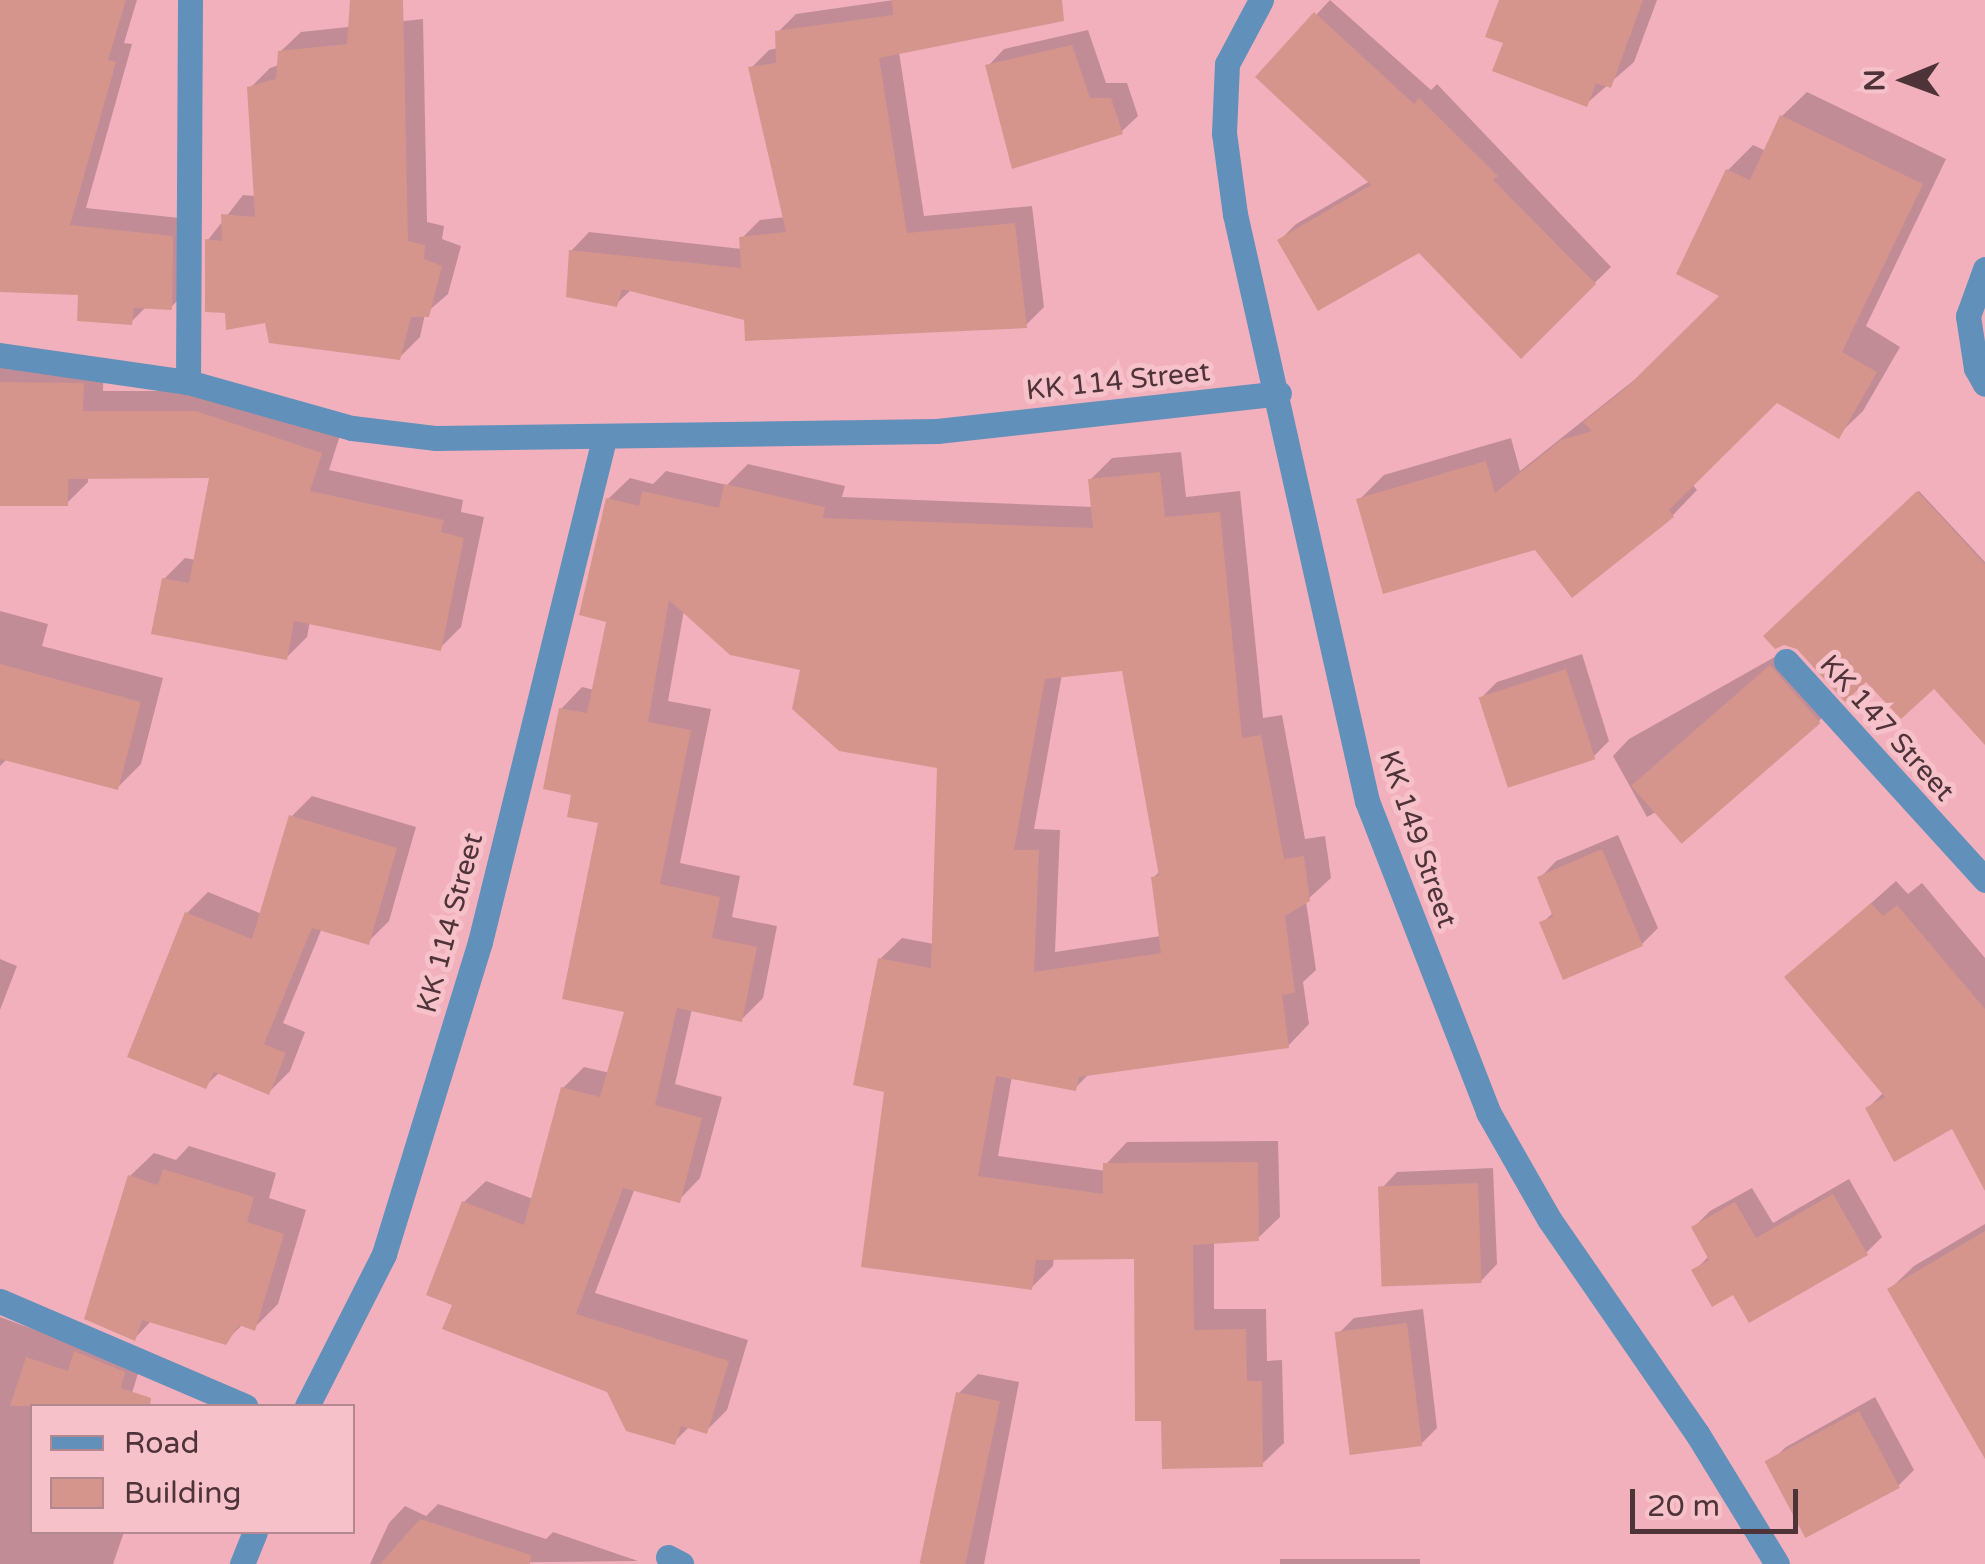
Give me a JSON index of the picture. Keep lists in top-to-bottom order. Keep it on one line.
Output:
{"streets":{"street":["KK 114 Street","KK 147 Street","KK 149 Street"]},"crossings":[["KK 114 Street","KK 149 Street"]],"legend":["Road","Building"],"scale_bar":"20 m","north":"left"}
